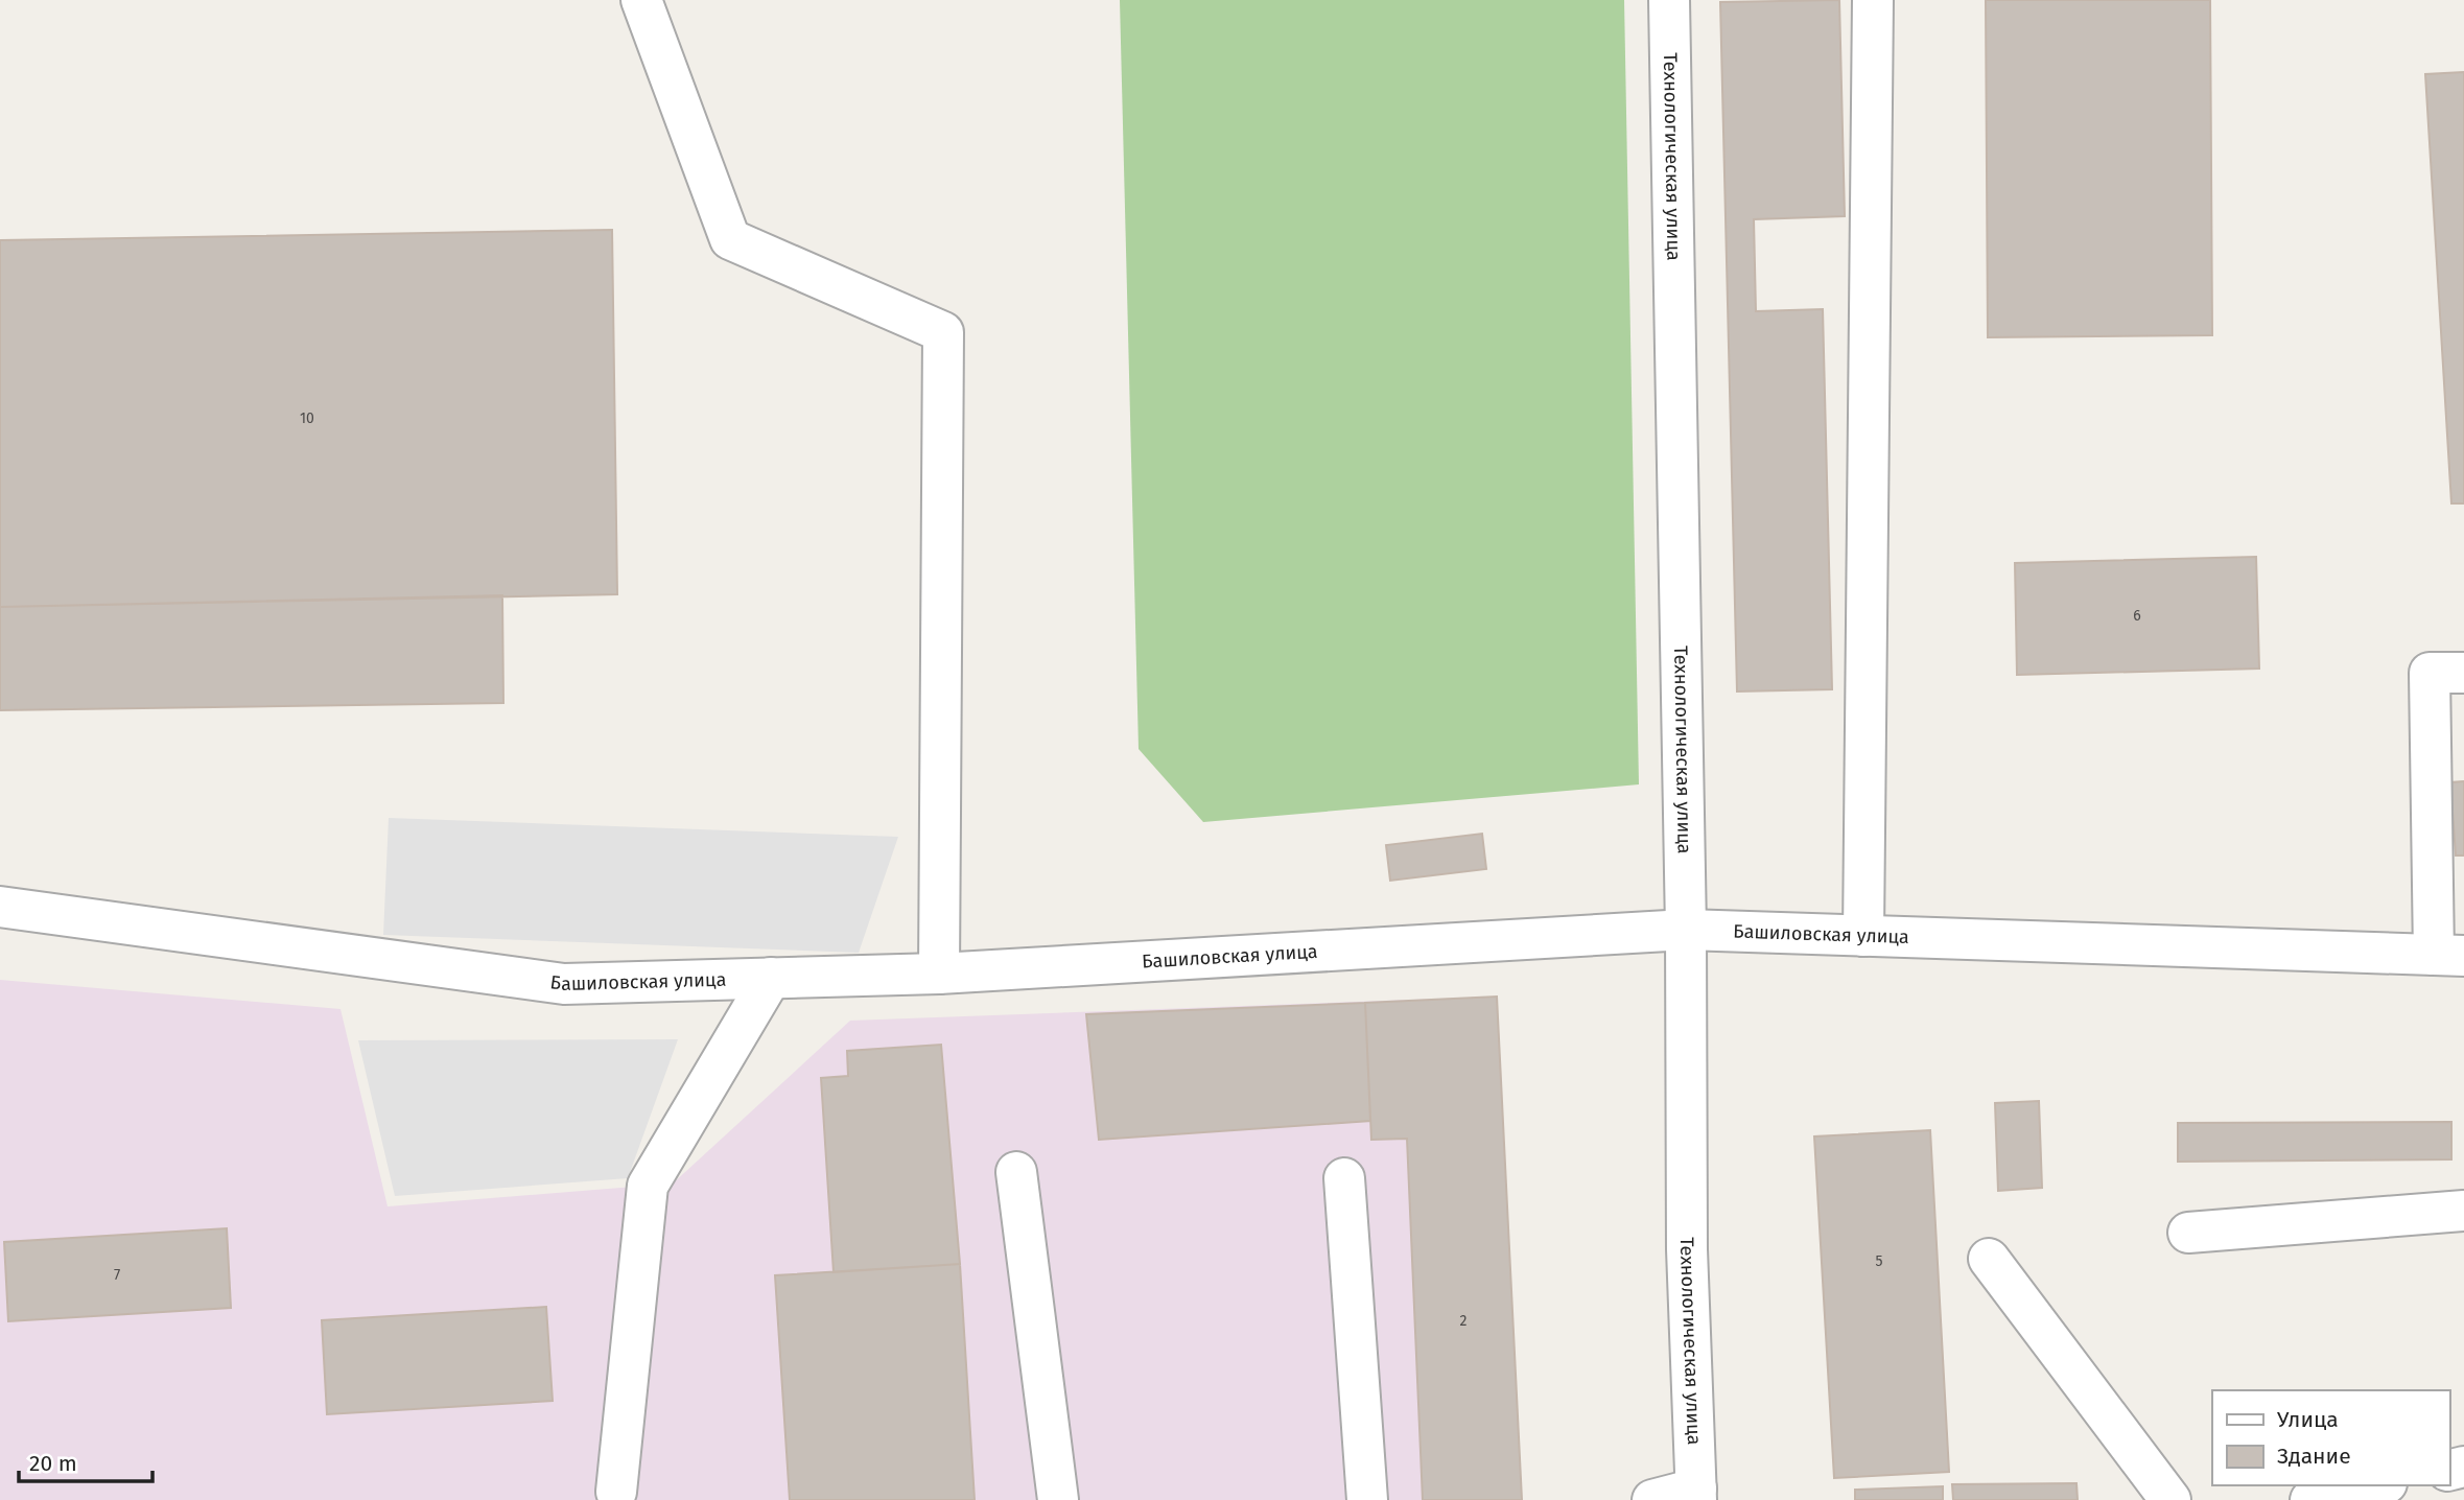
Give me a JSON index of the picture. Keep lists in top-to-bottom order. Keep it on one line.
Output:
{"streets":{"street":["Технологическая улица","Башиловская улица"]},"crossings":[["Технологическая улица","Башиловская улица"]],"house_numbers":["10","6","5","7","2"],"legend":["Улица","Здание"],"scale_bar":"20 m"}
